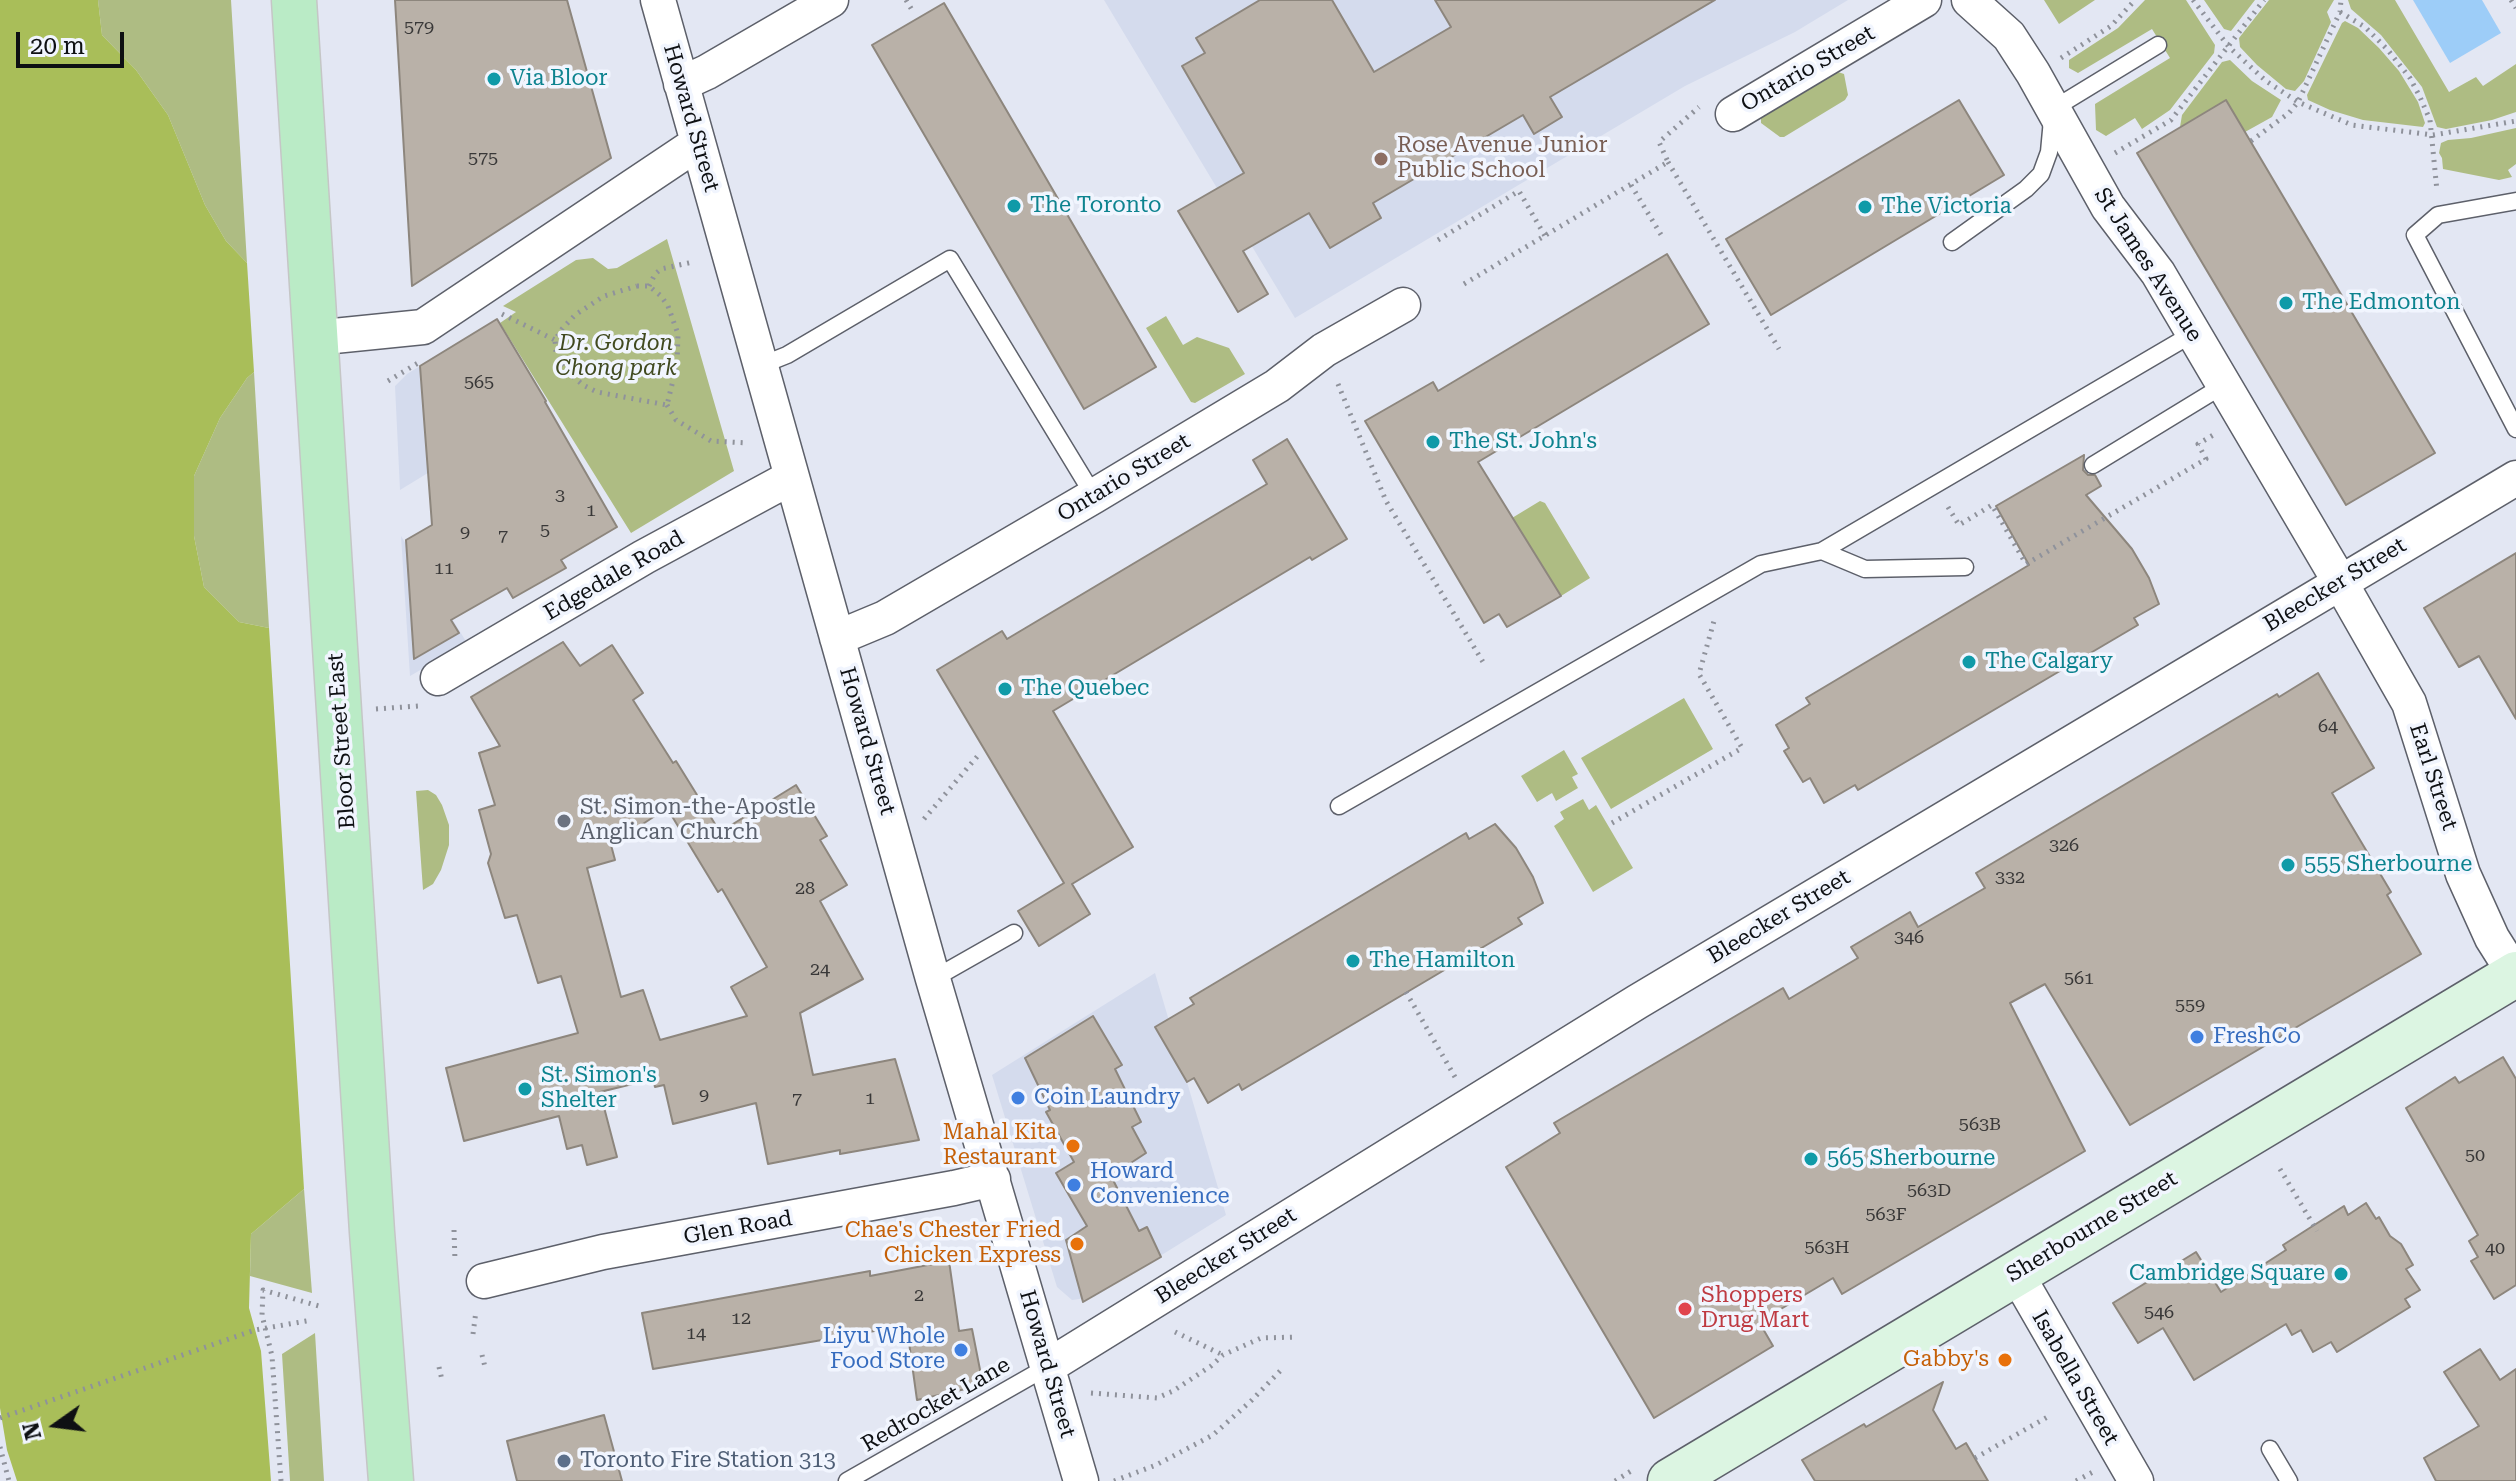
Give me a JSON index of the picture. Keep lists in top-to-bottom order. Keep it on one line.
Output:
{"streets":{"main road":["Bloor Street East"],"street":["Ontario Street","Howard Street","St James Avenue","Edgedale Road","Bleecker Street","Earl Street","Sherbourne Street","Glen Road","Isabella Street"],"lane":["Redrocket Lane"]},"crossings":[["Ontario Street","Howard Street"],["Howard Street","Edgedale Road"],["Howard Street","Bleecker Street"],["Howard Street","Glen Road"],["Howard Street","Redrocket Lane"],["St James Avenue","Bleecker Street"],["St James Avenue","Earl Street"],["Bleecker Street","Earl Street"],["Bleecker Street","Redrocket Lane"],["Earl Street","Sherbourne Street"],["Sherbourne Street","Isabella Street"]],"parks":["Dr. Gordon Chong park"],"places":["Via Bloor","Rose Avenue Junior Public School","The Toronto","The Victoria","The Edmonton","The St. John's","The Calgary","The Quebec","St. Simon-the-Apostle Anglican Church","555 Sherbourne","The Hamilton","FreshCo","St. Simon's Shelter","Coin Laundry","Mahal Kita Restaurant","565 Sherbourne","Howard Convenience","Chae's Chester Fried Chicken Express","Cambridge Square","Shoppers Drug Mart","Liyu Whole Food Store","Gabby's","Toronto Fire Station 313"],"house_numbers":["579","575","565","3","1","5","9","7","11","64","326","332","28","346","24","561","559","9","1","7","563B","50","563D","563F","563H","40","2","546","12","14"],"scale_bar":"20 m","north":"left"}
